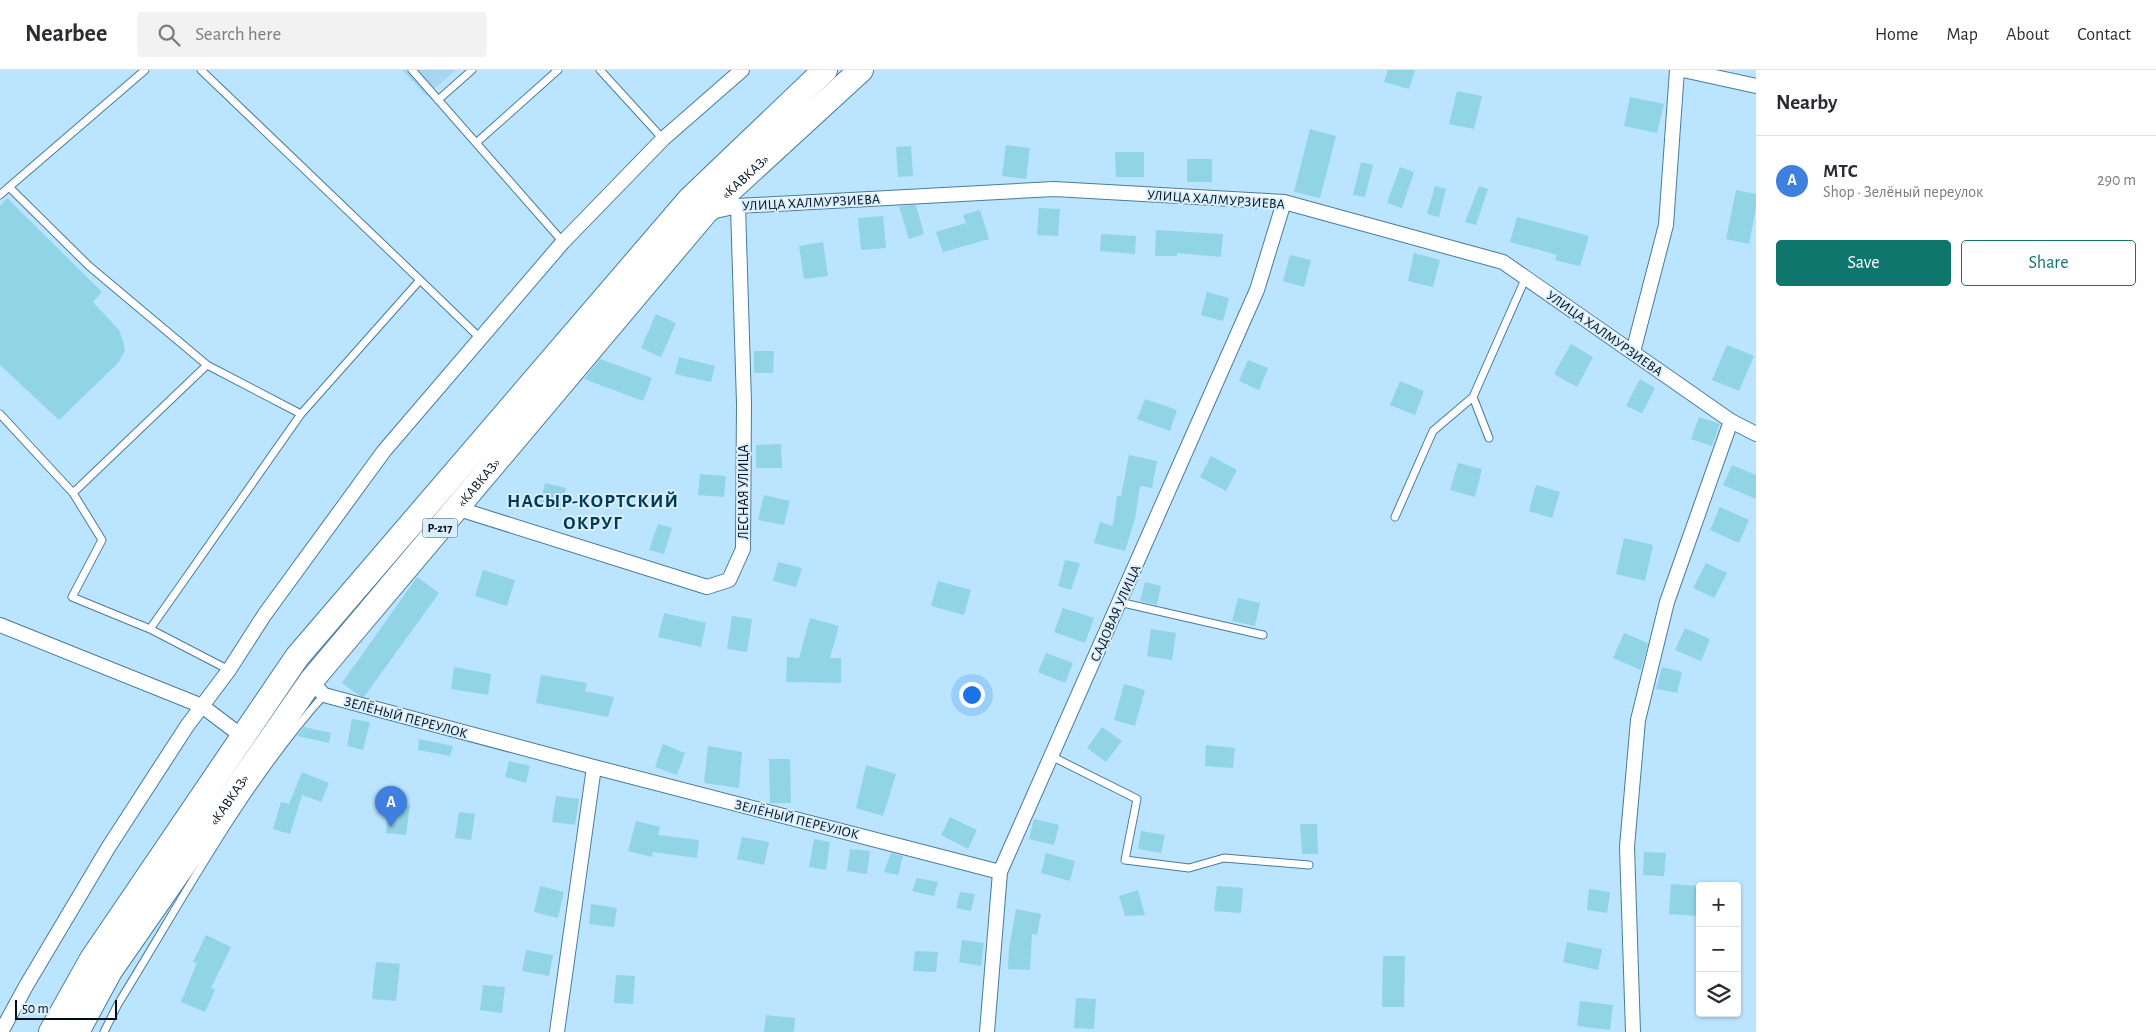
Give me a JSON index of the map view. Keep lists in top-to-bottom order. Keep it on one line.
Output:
{"streets":{"highway":["«КАВКАЗ»","Р-217"],"street":["УЛИЦА ХАЛМУРЗИЕВА","ЛЕСНАЯ УЛИЦА","САДОВАЯ УЛИЦА","ЗЕЛЁНЫЙ ПЕРЕУЛОК"]},"crossings":[["«КАВКАЗ»","УЛИЦА ХАЛМУРЗИЕВА"],["«КАВКАЗ»","ЛЕСНАЯ УЛИЦА"],["«КАВКАЗ»","ЗЕЛЁНЫЙ ПЕРЕУЛОК"],["УЛИЦА ХАЛМУРЗИЕВА","ЛЕСНАЯ УЛИЦА"],["УЛИЦА ХАЛМУРЗИЕВА","САДОВАЯ УЛИЦА"],["САДОВАЯ УЛИЦА","ЗЕЛЁНЫЙ ПЕРЕУЛОК"]],"districts":["НАСЫР-КОРТСКИЙ ОКРУГ"],"scale_bar":"50 m","page":{"header":"Nearbee","search":"Search here","nav":["Home","Map","About","Contact"],"heading":"Nearby","list":[{"mark":"A","name":"МТС","note":"Shop · Зелёный переулок","value":"290 m"}],"buttons":["Save","Share"],"pins":"A","map_buttons":["+","−"],"scale":"50 m"}}
